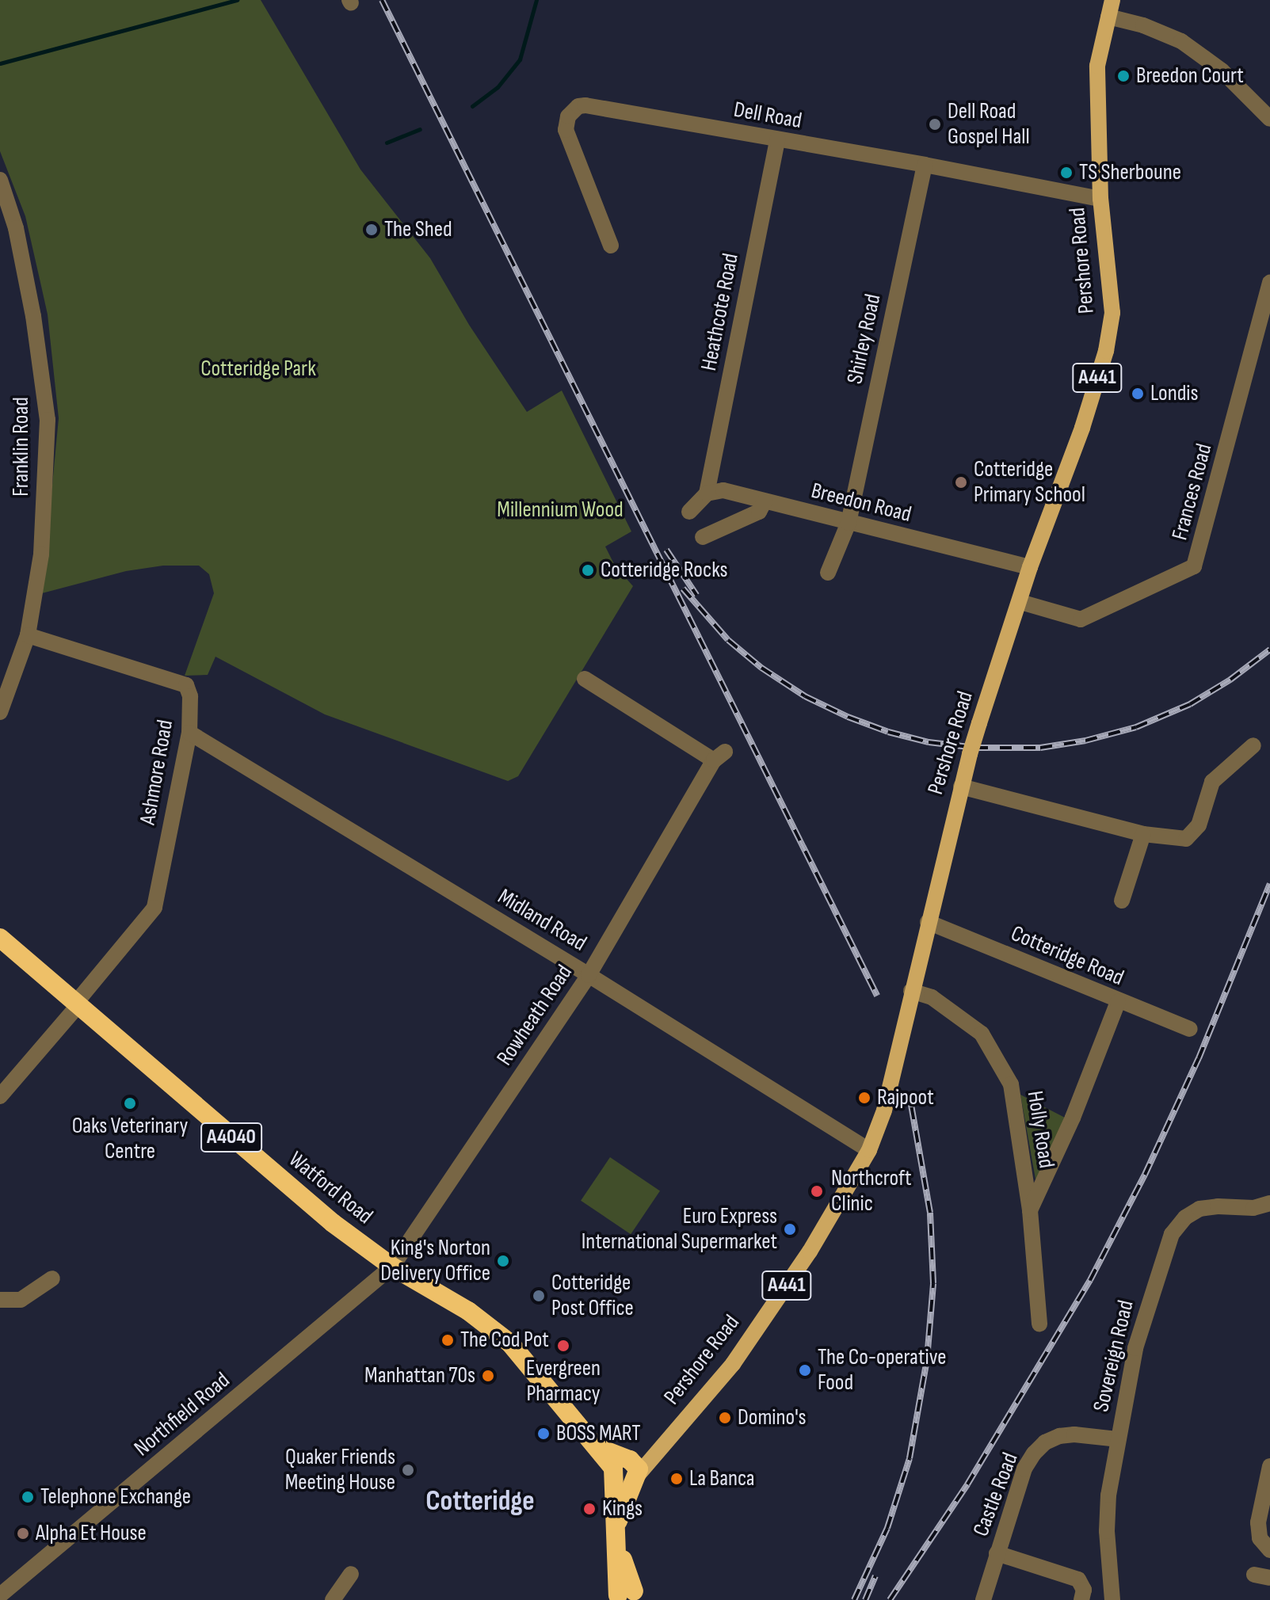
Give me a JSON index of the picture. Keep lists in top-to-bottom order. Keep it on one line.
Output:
{"streets":{"highway":["A4040","Watford Road"],"main road":["Pershore Road","A441"],"street":["Dell Road","Heathcote Road","Shirley Road","Franklin Road","Frances Road","Breedon Road","Ashmore Road","Midland Road","Cotteridge Road","Rowheath Road","Holly Road","Sovereign Road","Northfield Road","Castle Road"]},"crossings":[["Dell Road","Pershore Road"],["Dell Road","Heathcote Road"],["Dell Road","Shirley Road"],["Pershore Road","Frances Road"],["Pershore Road","Breedon Road"],["Pershore Road","Midland Road"],["Pershore Road","Cotteridge Road"],["Pershore Road","Holly Road"],["Pershore Road","Watford Road"],["Heathcote Road","Breedon Road"],["Shirley Road","Breedon Road"],["Franklin Road","Ashmore Road"],["Ashmore Road","Midland Road"],["Ashmore Road","Watford Road"],["Midland Road","Rowheath Road"],["Rowheath Road","Watford Road"],["Rowheath Road","Northfield Road"],["Watford Road","Northfield Road"],["Sovereign Road","Castle Road"]],"districts":["Cotteridge"],"parks":["Cotteridge Park","Millennium Wood"],"places":["Breedon Court","Dell Road Gospel Hall","TS Sherboune","The Shed","Londis","Cotteridge Primary School","Cotteridge Rocks","Rajpoot","Oaks Veterinary Centre","Northcroft Clinic","Euro Express International Supermarket","King's Norton Delivery Office","Cotteridge Post Office","The Cod Pot","Evergreen Pharmacy","The Co-operative Food","Manhattan 70s","Domino's","BOSS MART","Quaker Friends Meeting House","La Banca","Telephone Exchange","Kings","Alpha Et House"]}
